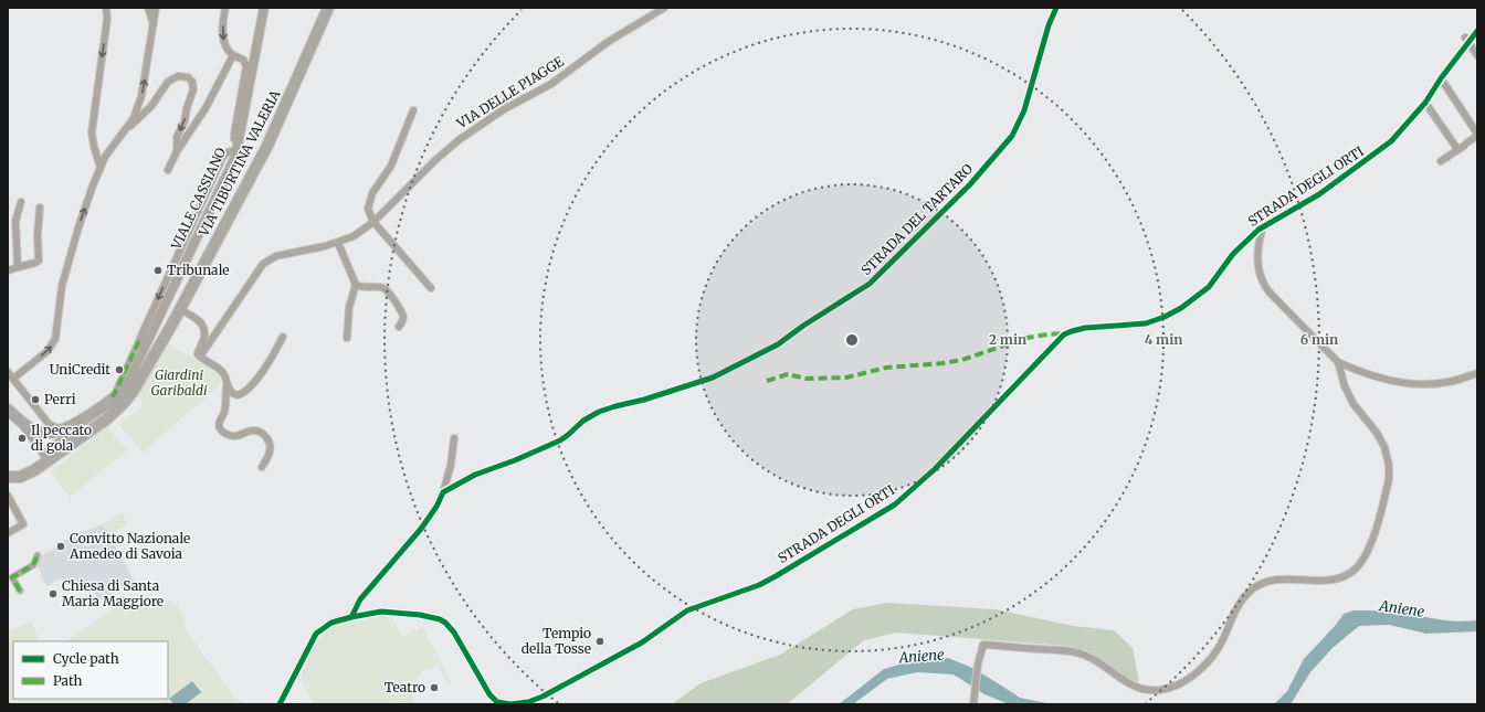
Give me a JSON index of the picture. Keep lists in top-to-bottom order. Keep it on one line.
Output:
{"streets":{"main road":["VIA TIBURTINA VALERIA"],"street":["VIA DELLE PIAGGE","STRADA DEGLI ORTI","VIALE CASSIANO","STRADA DEL TARTARO"]},"water":["Aniene"],"parks":["Giardini Garibaldi"],"places":["Tribunale","UniCredit","Perri","Il peccato di gola","Convitto Nazionale Amedeo di Savoia","Chiesa di Santa Maria Maggiore","Tempio della Tosse","Teatro"],"legend":["Cycle path","Path"],"rings":["2 min","4 min","6 min"]}
